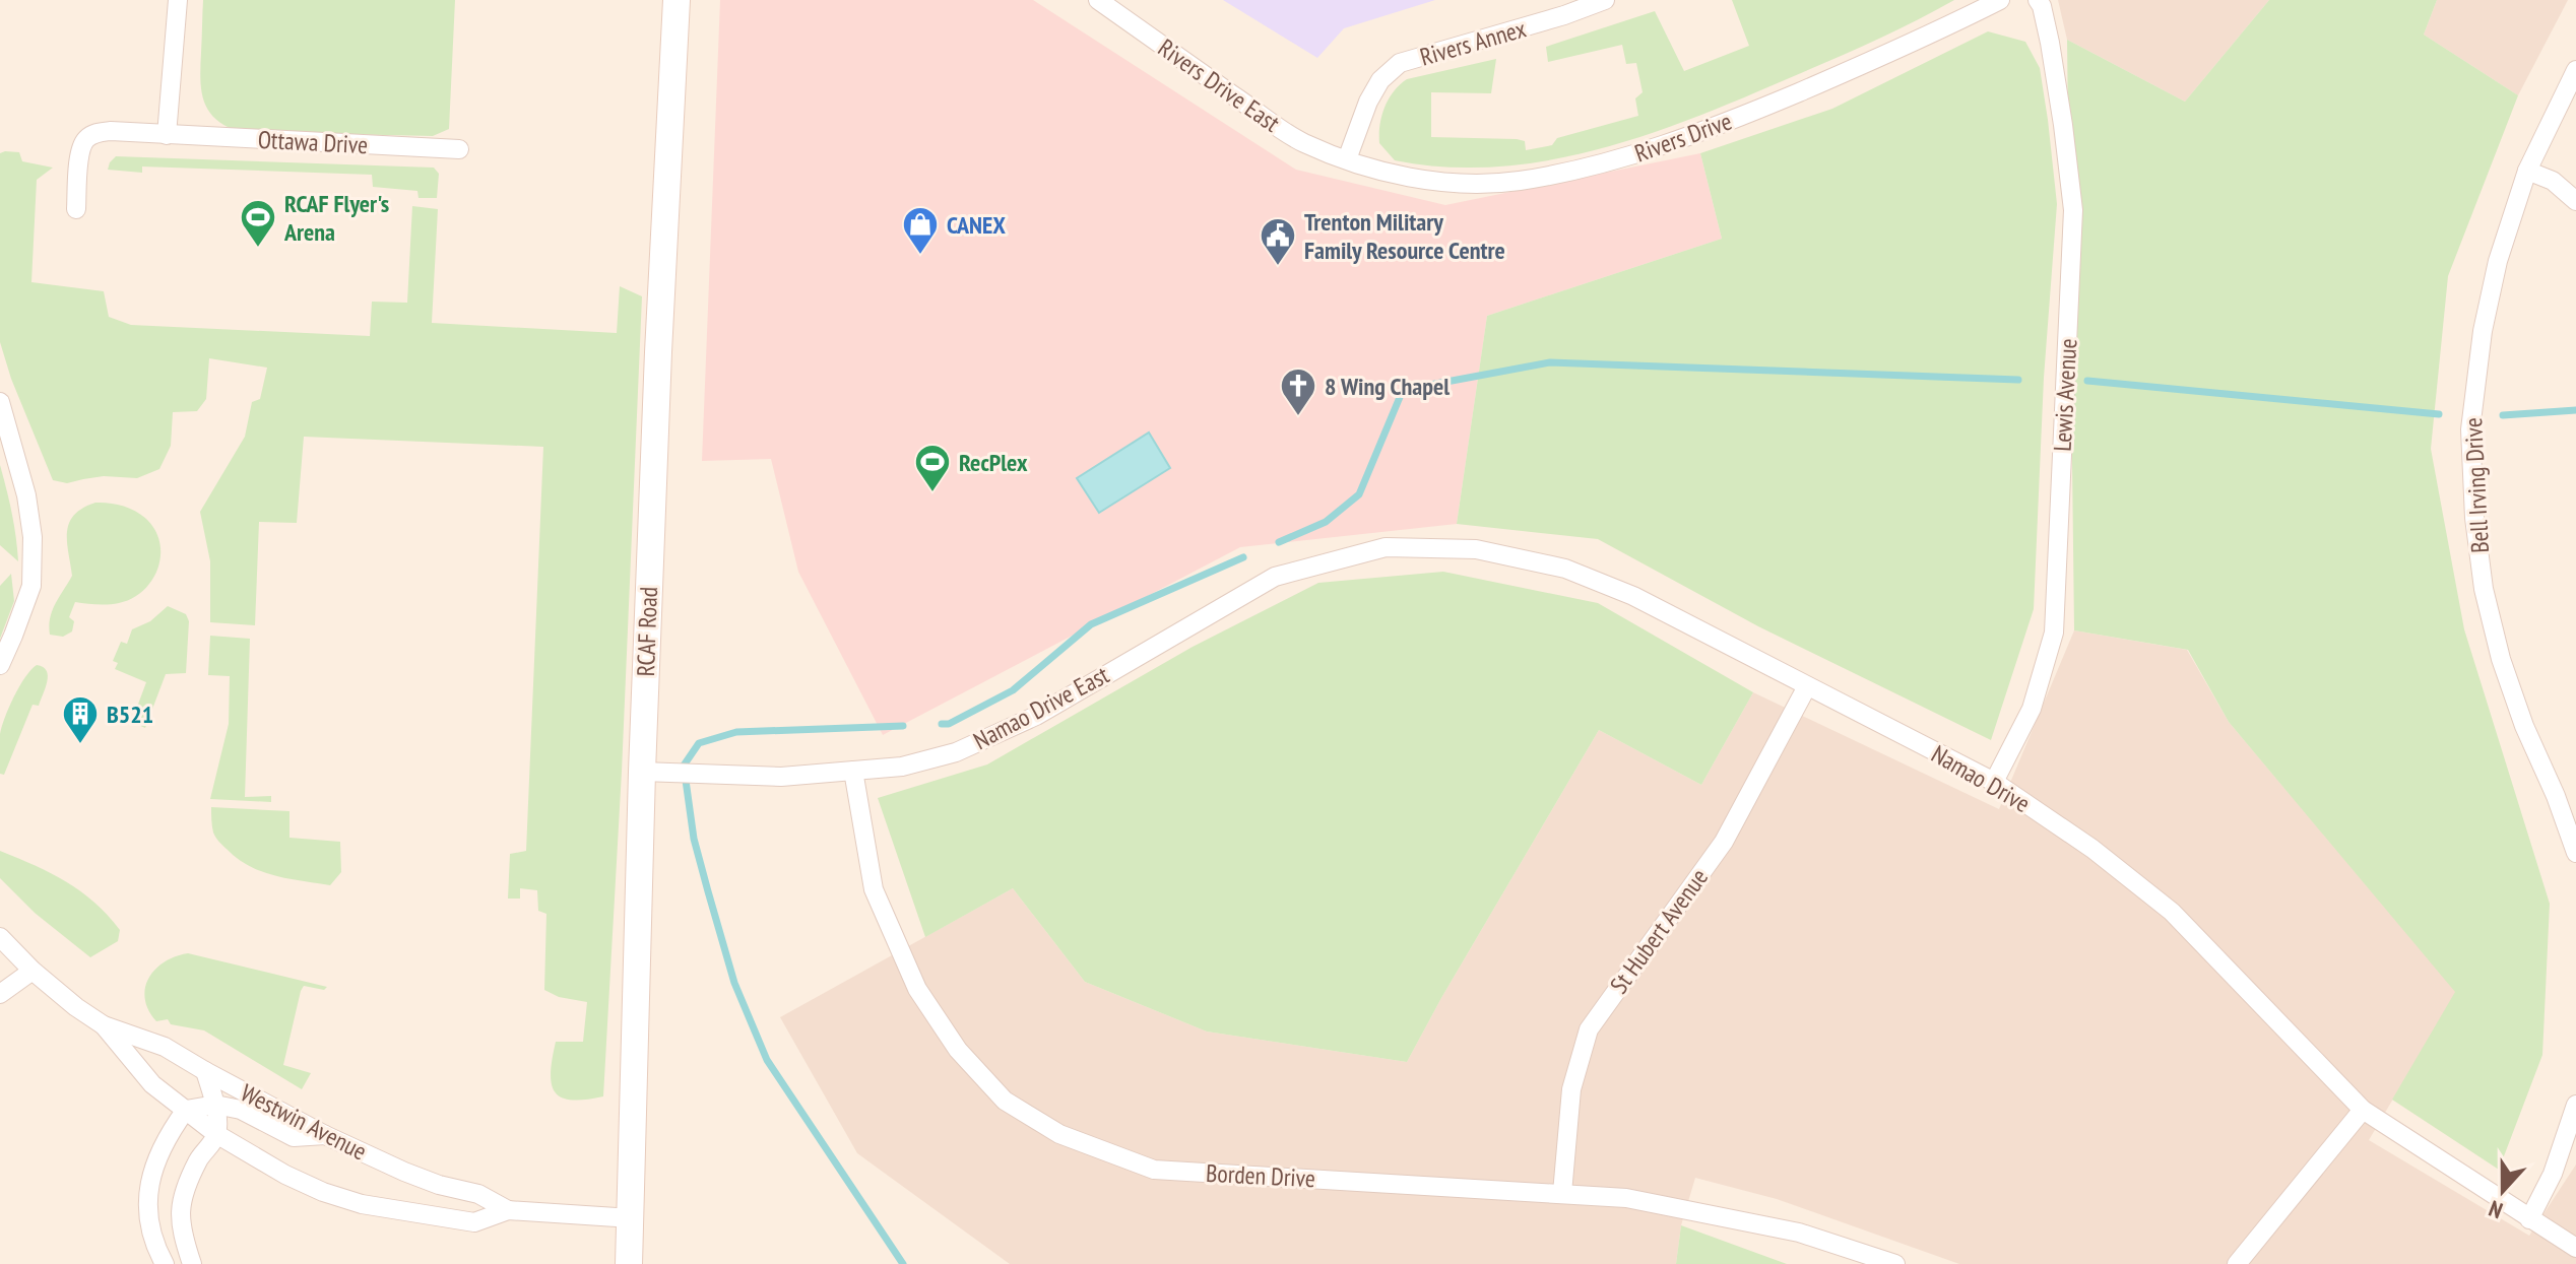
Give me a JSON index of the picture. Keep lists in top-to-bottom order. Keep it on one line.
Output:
{"streets":{"main road":["RCAF Road"],"street":["Rivers Annex","Rivers Drive East","Rivers Drive","Ottawa Drive","Lewis Avenue","Bell Irving Drive","Namao Drive East","Namao Drive","St Hubert Avenue","Westwin Avenue","Borden Drive"]},"crossings":[["Rivers Annex","Rivers Drive East"],["Rivers Annex","Rivers Drive"],["Rivers Drive East","Rivers Drive"],["Lewis Avenue","Namao Drive"],["RCAF Road","Namao Drive East"],["RCAF Road","Westwin Avenue"],["Namao Drive East","Namao Drive"],["Namao Drive East","Borden Drive"],["Namao Drive","St Hubert Avenue"],["St Hubert Avenue","Borden Drive"]],"places":{"sports":["RCAF Flyer's Arena","RecPlex"],"shop":["CANEX"],"public building":["Trenton Military Family Resource Centre"],"church":["8 Wing Chapel"],"building":["B521"]},"north":"bottom"}
